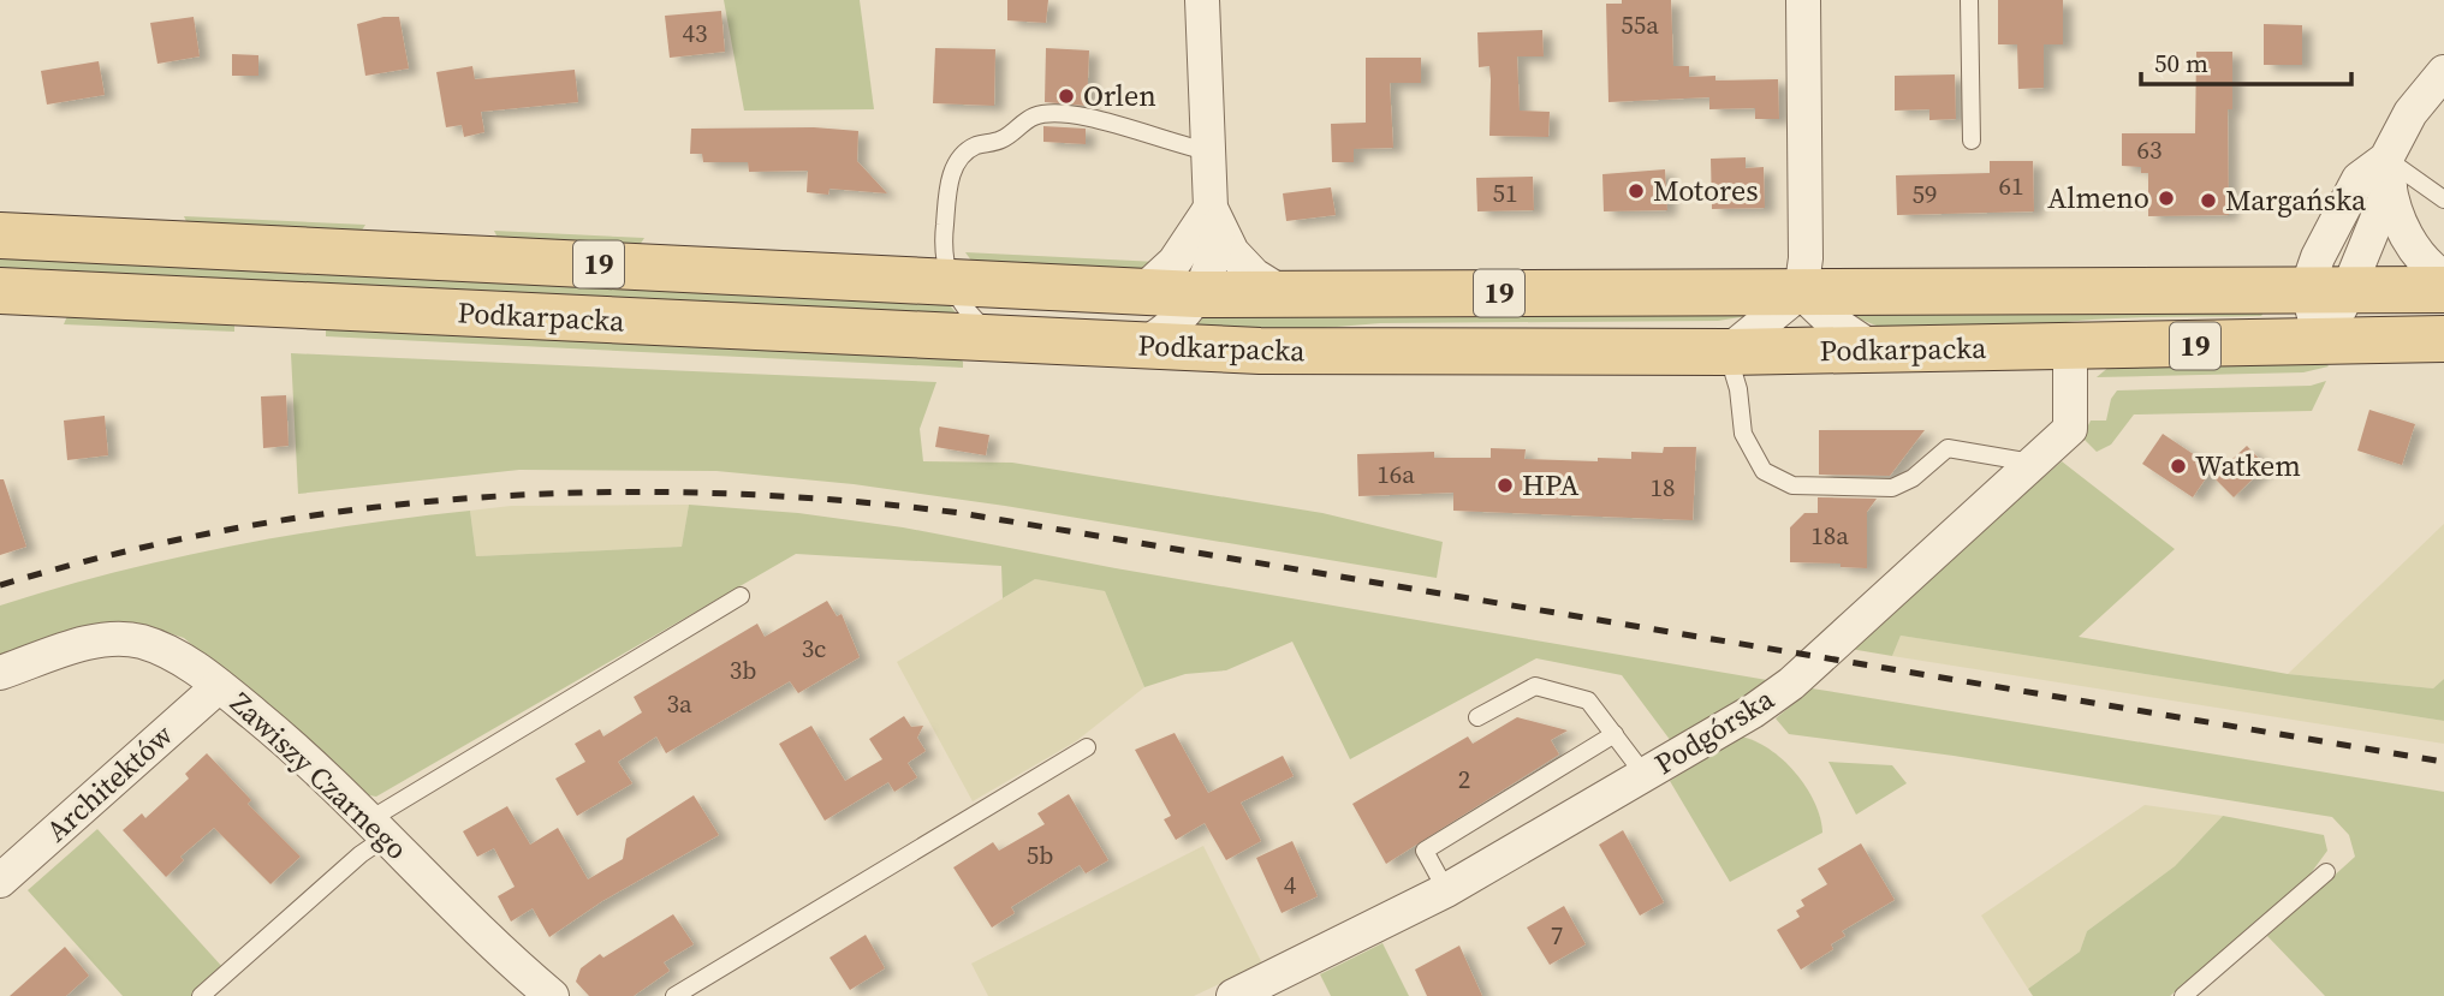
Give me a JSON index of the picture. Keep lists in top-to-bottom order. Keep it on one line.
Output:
{"streets":{"main road":["19","Podkarpacka"],"street":["Podgórska","Zawiszy Czarnego","Architektów"]},"crossings":[["Podkarpacka","Podgórska"],["Zawiszy Czarnego","Architektów"]],"places":["Orlen","Motores","Almeno","Margańska","Watkem","HPA"],"house_numbers":["55a","43","63","61","51","59","16a","18","18a","3c","3b","3a","2","5b","4","7"],"scale_bar":"50 m"}
